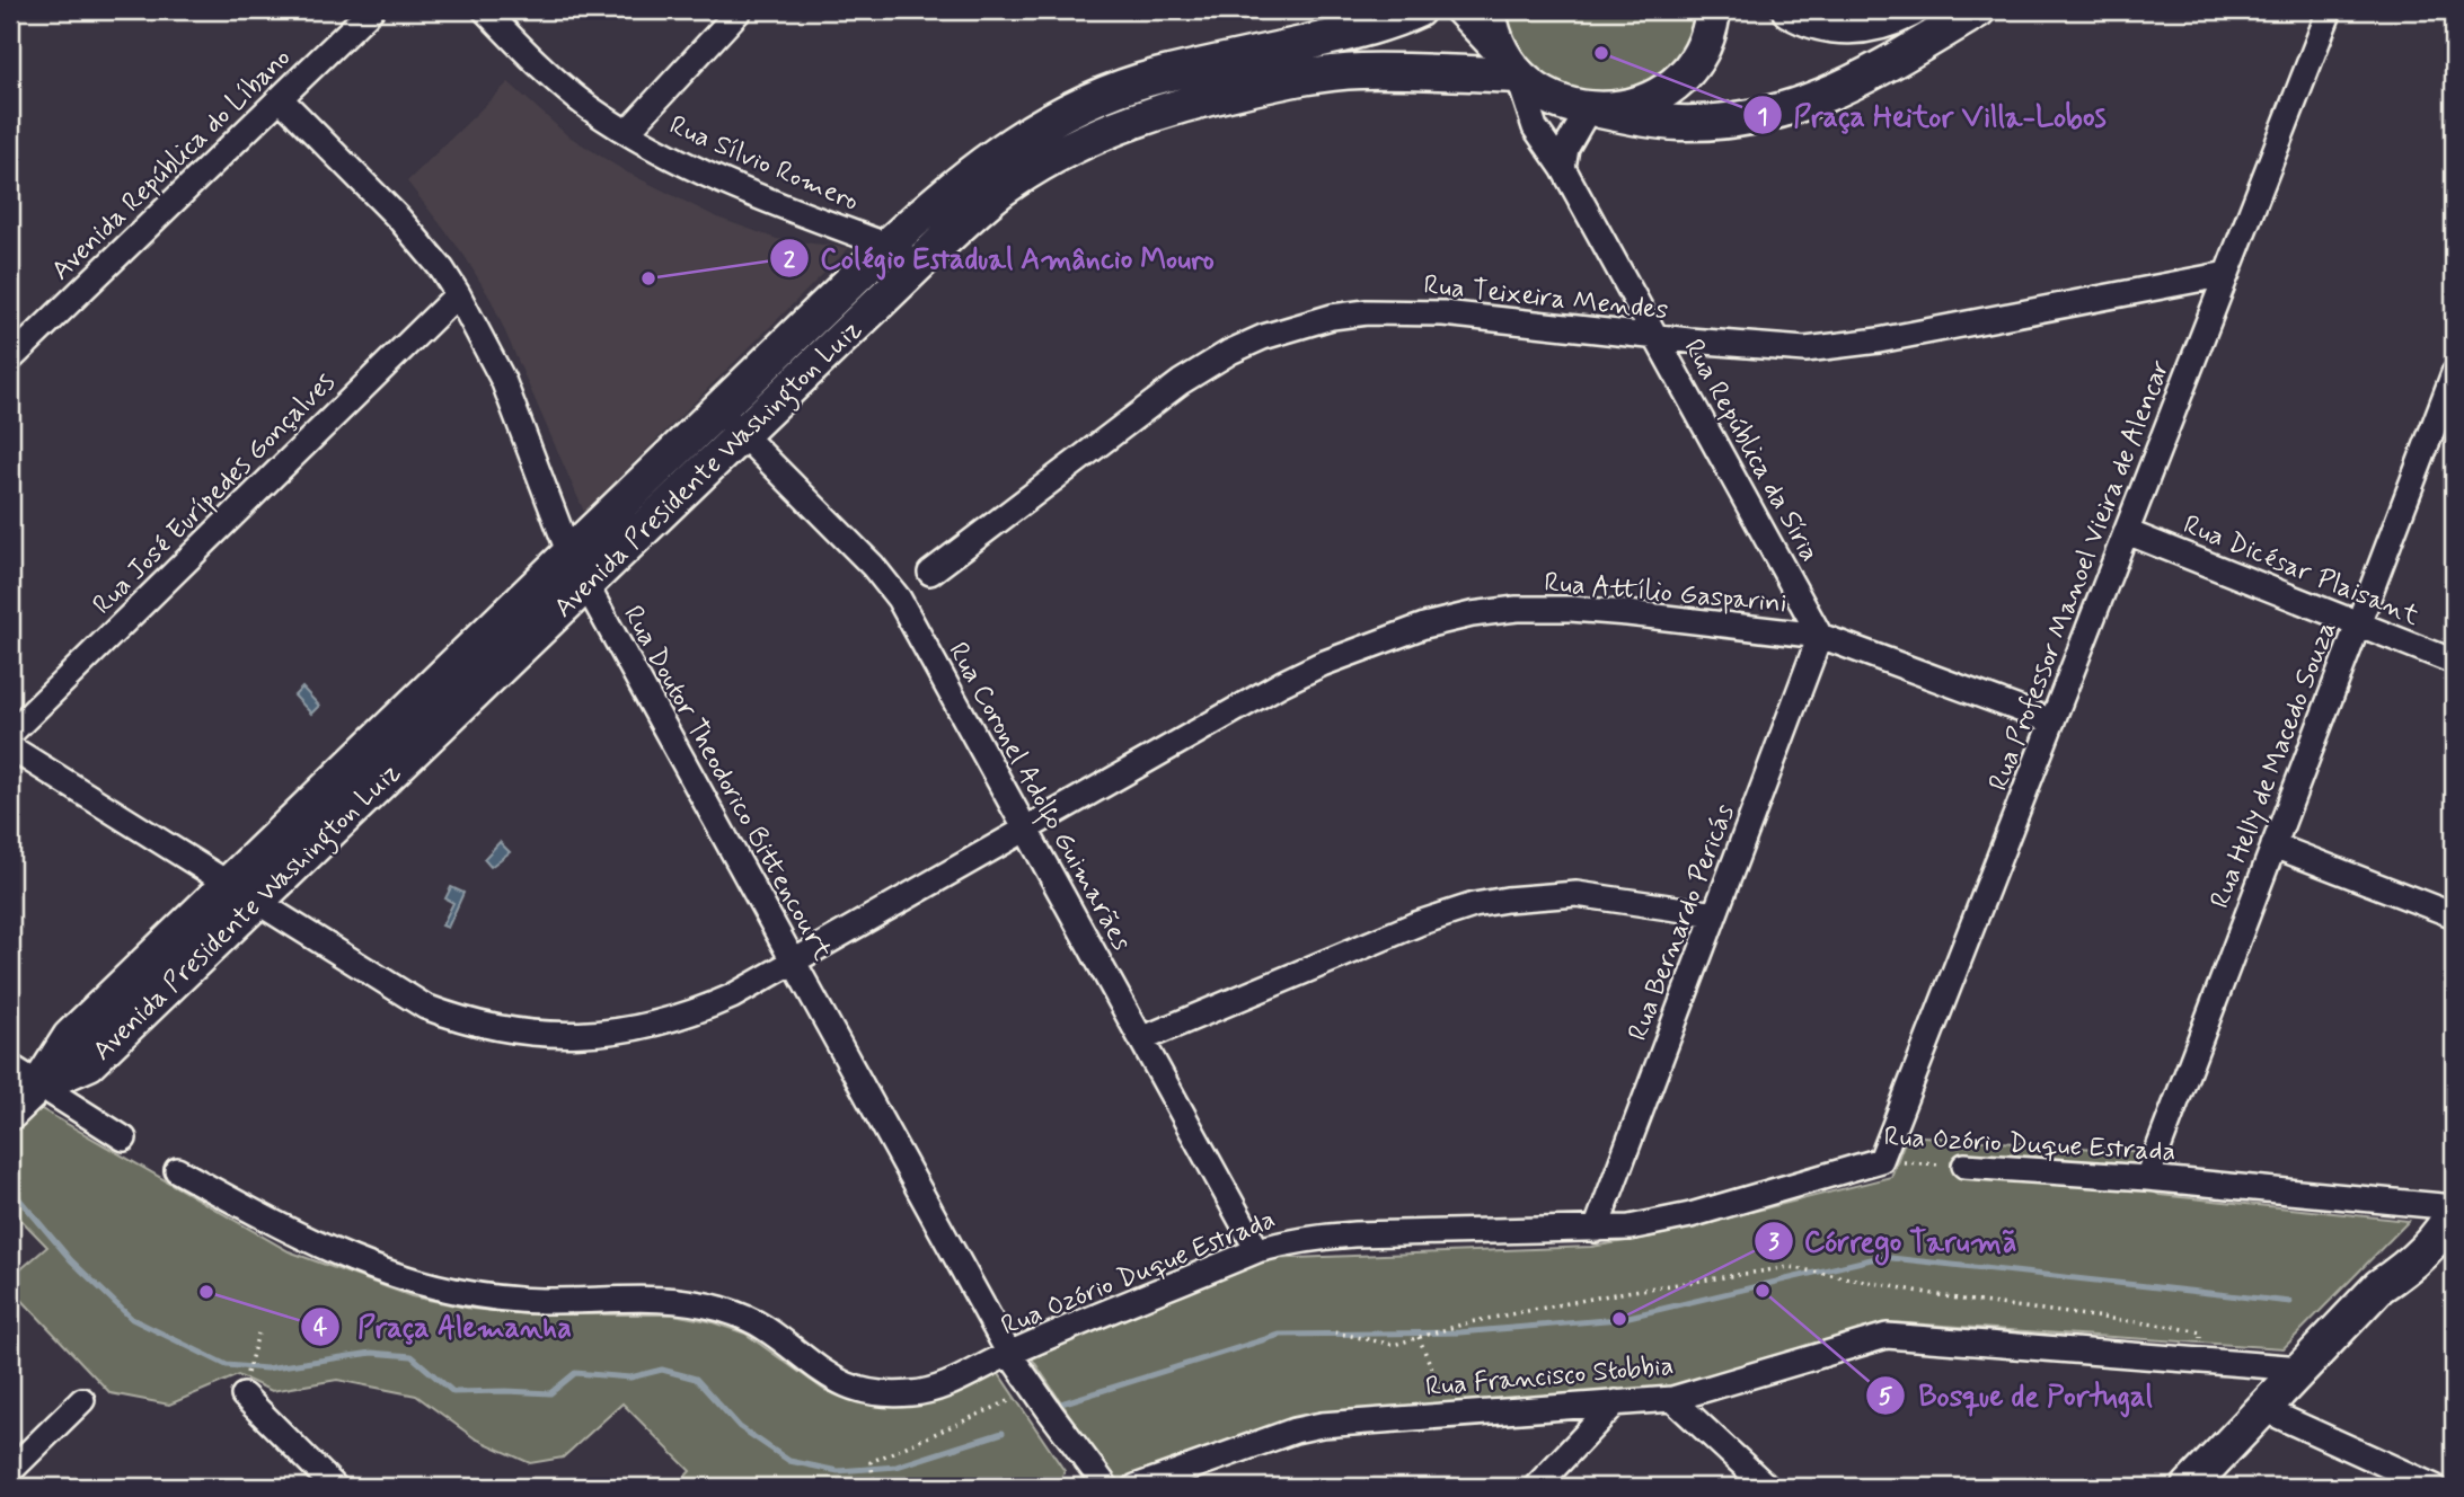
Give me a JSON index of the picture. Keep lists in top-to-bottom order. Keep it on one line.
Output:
{"streets":{"street":["Rua Sílvio Romero","Avenida República do Líbano","Rua Teixeira Mendes","Rua República da Síria","Avenida Presidente Washington Luiz","Rua José Eurípedes Gonçalves","Rua Dicésar Plaisant","Rua Professor Manoel Vieira de Alencar","Rua Attílio Gasparini","Rua Helly de Macedo Souza","Rua Doutor Theodorico Bittencourt","Rua Coronel Adolfo Guimarães","Rua Bernardo Pericás","Rua Ozório Duque Estrada","Rua Francisco Stobbia"]},"crossings":[["Rua Sílvio Romero","Avenida Presidente Washington Luiz"],["Avenida República do Líbano","Rua Doutor Theodorico Bittencourt"],["Rua Teixeira Mendes","Rua República da Síria"],["Rua Teixeira Mendes","Rua Professor Manoel Vieira de Alencar"],["Rua República da Síria","Avenida Presidente Washington Luiz"],["Rua República da Síria","Rua Attílio Gasparini"],["Rua República da Síria","Rua Bernardo Pericás"],["Avenida Presidente Washington Luiz","Rua Attílio Gasparini"],["Avenida Presidente Washington Luiz","Rua Doutor Theodorico Bittencourt"],["Avenida Presidente Washington Luiz","Rua Coronel Adolfo Guimarães"],["Rua José Eurípedes Gonçalves","Rua Doutor Theodorico Bittencourt"],["Rua Dicésar Plaisant","Rua Professor Manoel Vieira de Alencar"],["Rua Dicésar Plaisant","Rua Helly de Macedo Souza"],["Rua Professor Manoel Vieira de Alencar","Rua Attílio Gasparini"],["Rua Professor Manoel Vieira de Alencar","Rua Ozório Duque Estrada"],["Rua Attílio Gasparini","Rua Doutor Theodorico Bittencourt"],["Rua Attílio Gasparini","Rua Coronel Adolfo Guimarães"],["Rua Attílio Gasparini","Rua Bernardo Pericás"],["Rua Helly de Macedo Souza","Rua Ozório Duque Estrada"],["Rua Doutor Theodorico Bittencourt","Rua Ozório Duque Estrada"],["Rua Coronel Adolfo Guimarães","Rua Ozório Duque Estrada"],["Rua Bernardo Pericás","Rua Ozório Duque Estrada"]],"places":["Praça Heitor Villa-Lobos","Colégio Estadual Amâncio Mouro","Bosque de Portugal","Praça Alemanha","Córrego Tarumã"]}
